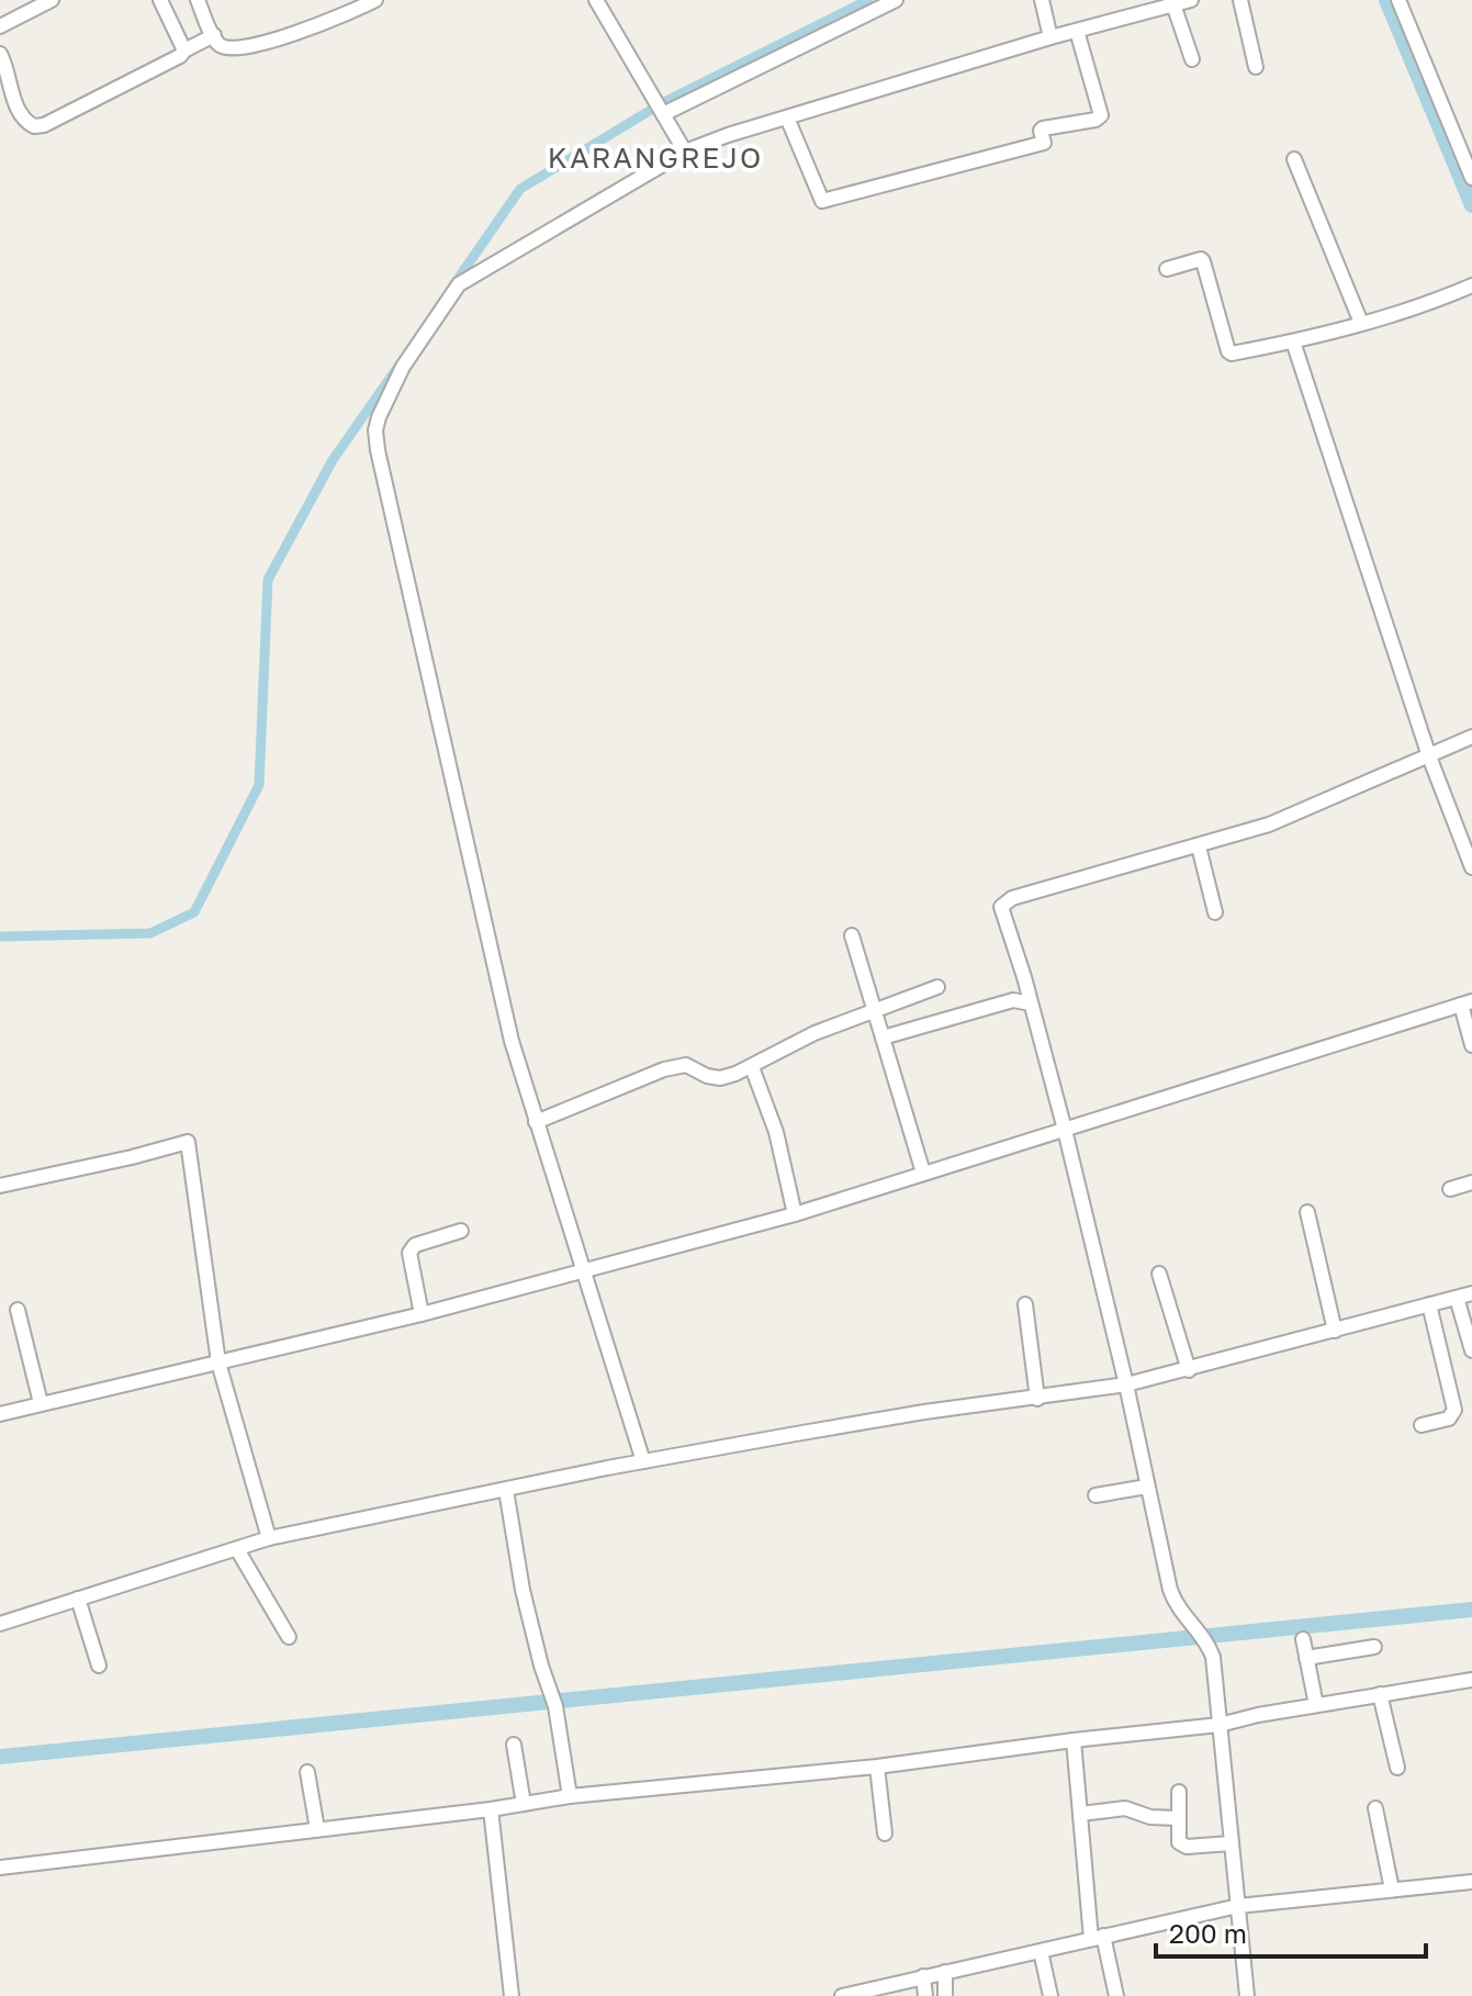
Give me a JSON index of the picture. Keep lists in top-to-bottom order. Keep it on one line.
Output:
{"districts":["KARANGREJO"],"scale_bar":"200 m"}
